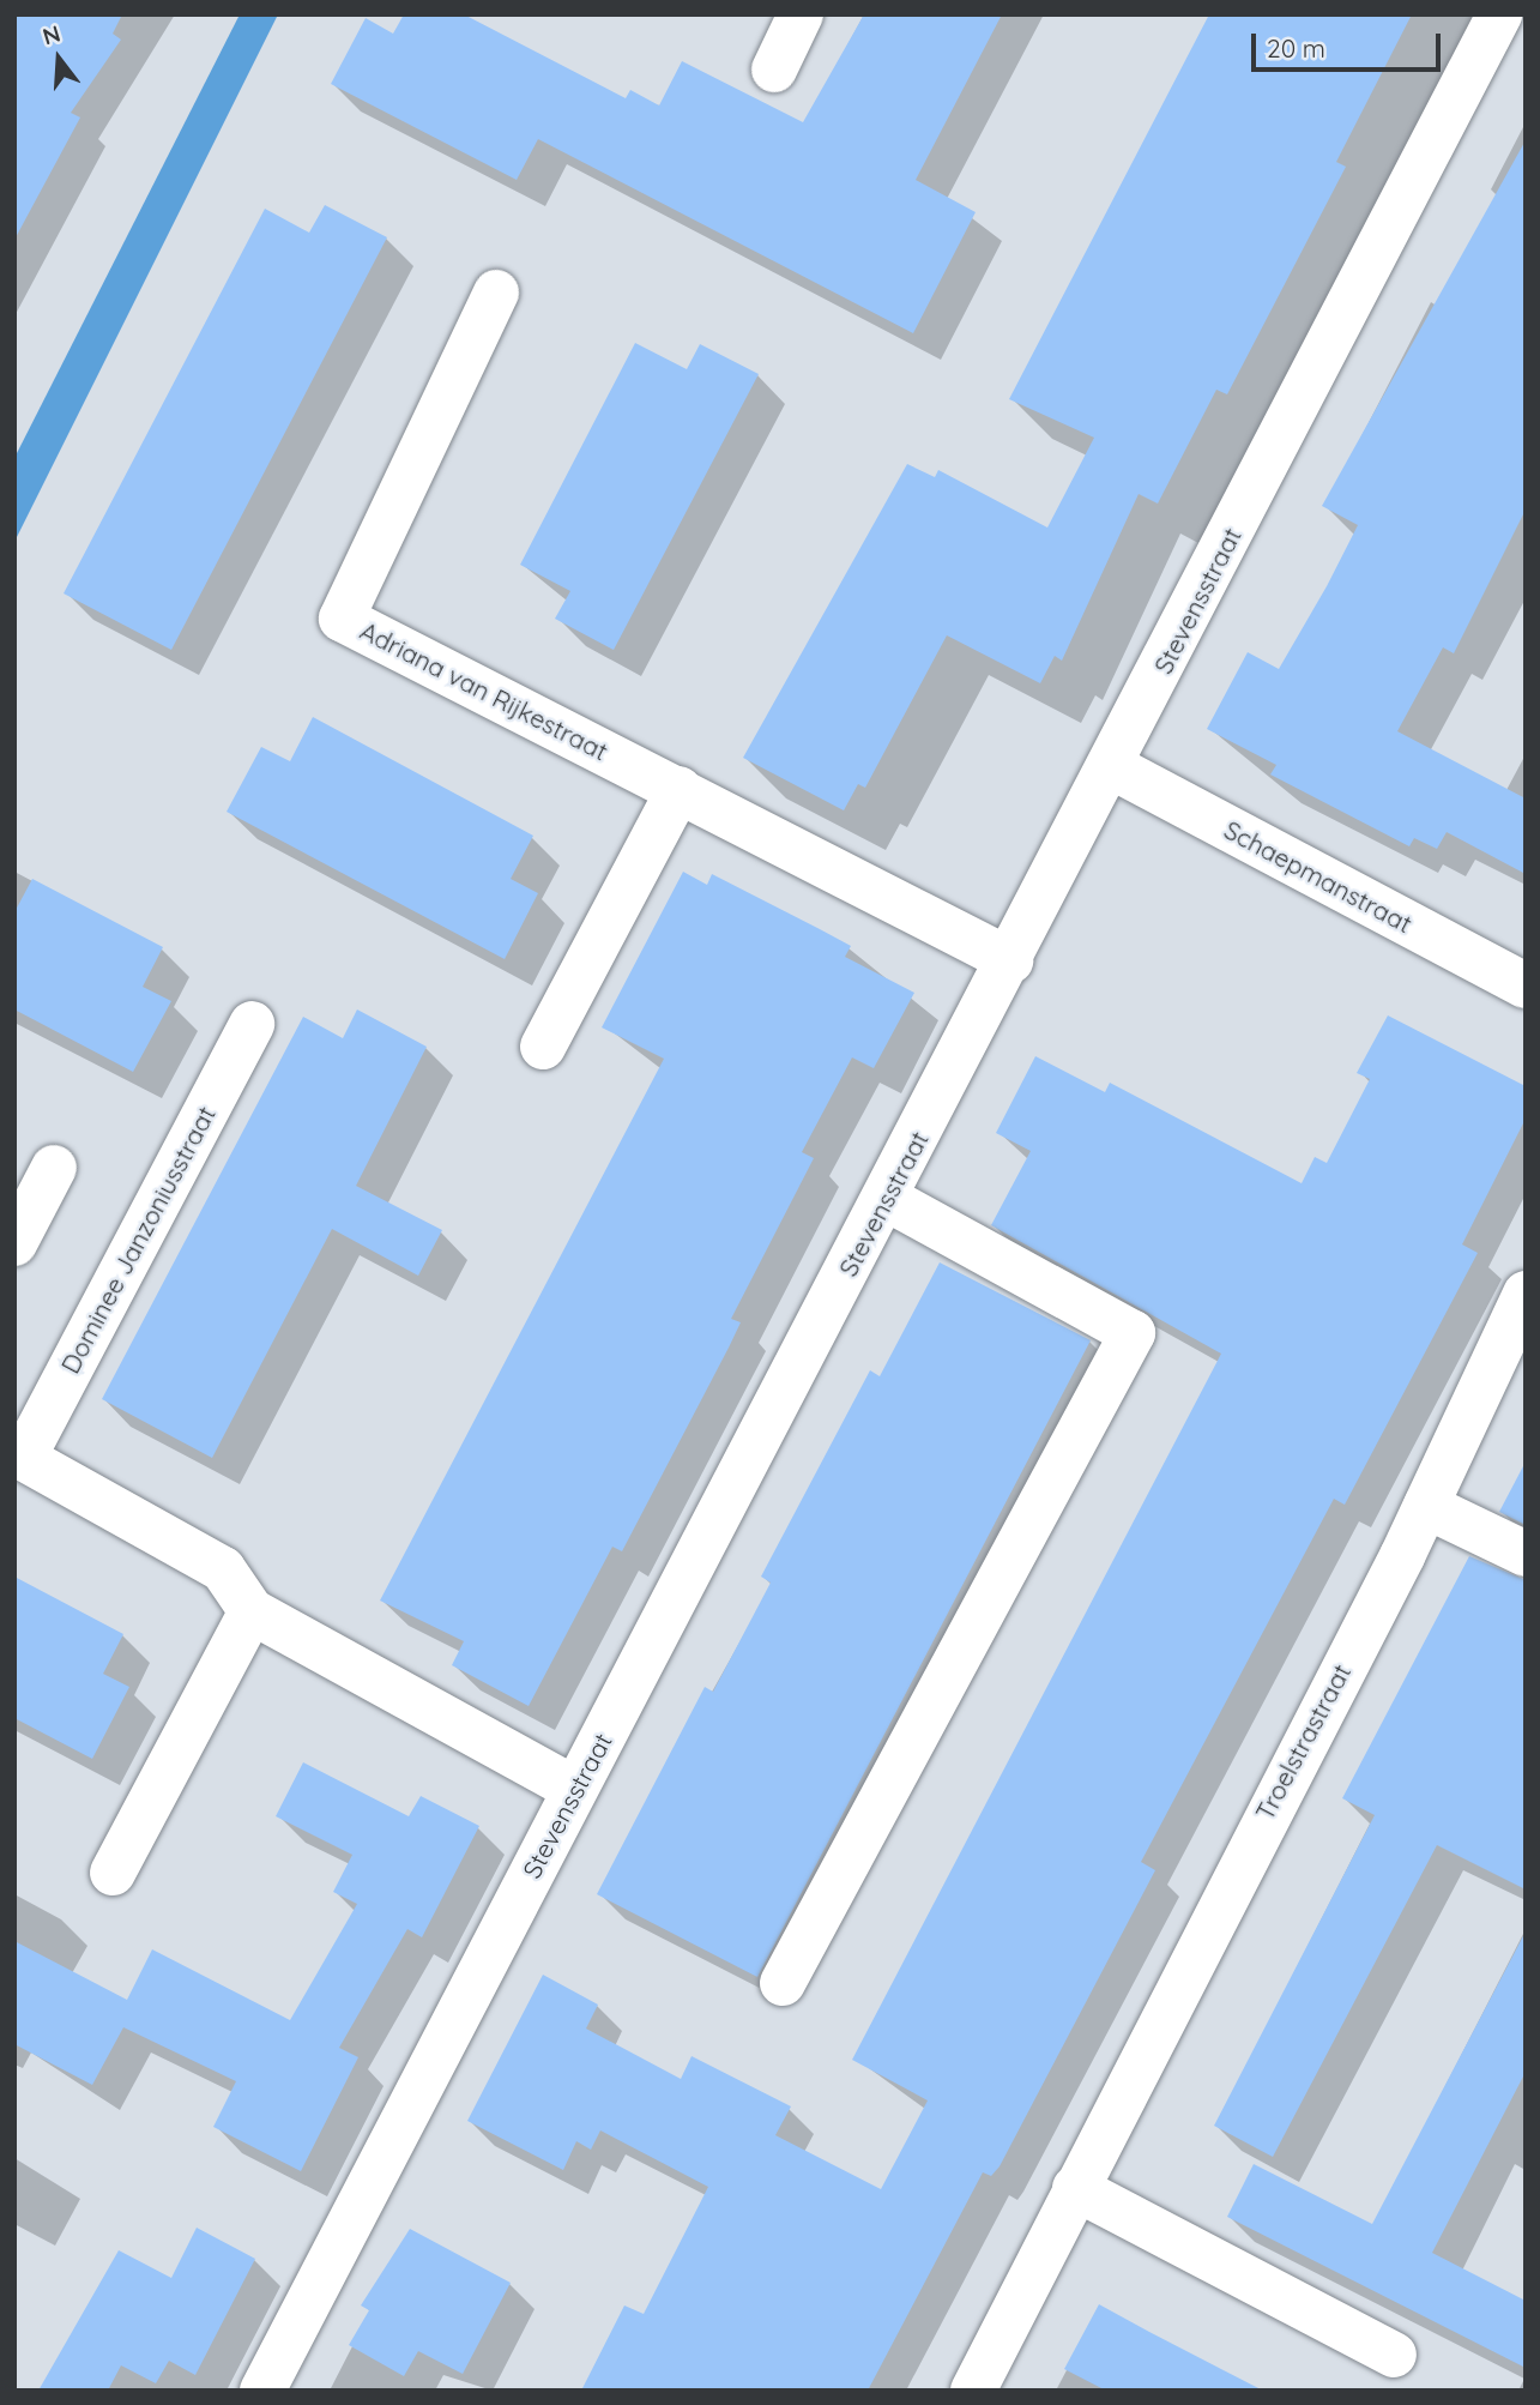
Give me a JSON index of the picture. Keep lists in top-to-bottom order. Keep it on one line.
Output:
{"streets":{"street":["Stevensstraat","Adriana van Rijkestraat","Schaepmanstraat","Dominee Janzoniusstraat","Troelstrastraat"]},"crossings":[["Stevensstraat","Adriana van Rijkestraat"],["Stevensstraat","Schaepmanstraat"],["Stevensstraat","Dominee Janzoniusstraat"]],"scale_bar":"20 m","north":"top"}
